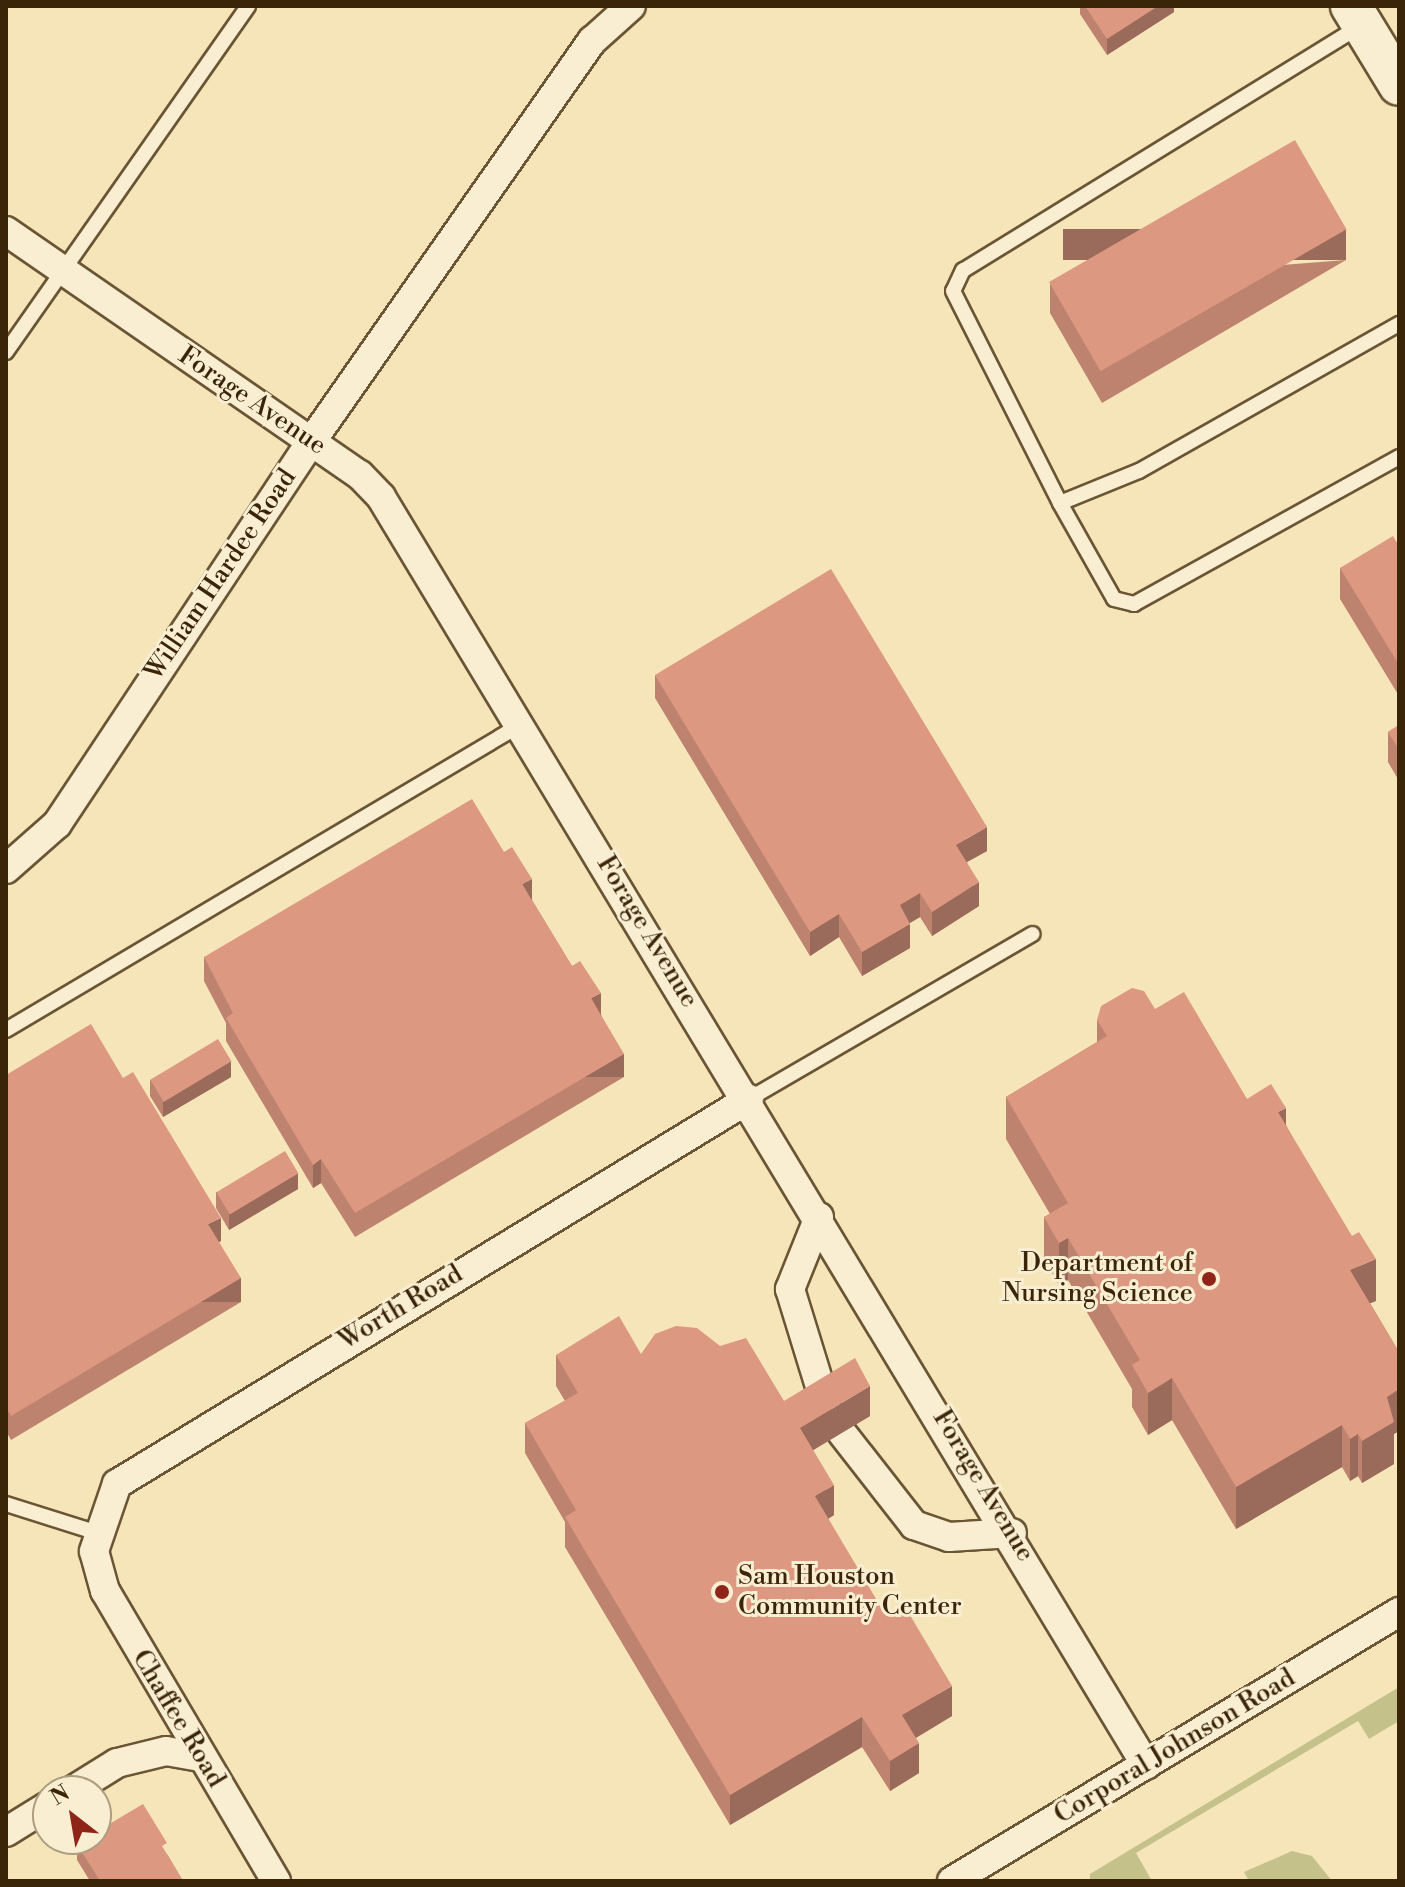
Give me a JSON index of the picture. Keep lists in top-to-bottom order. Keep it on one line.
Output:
{"streets":{"street":["Forage Avenue","William Hardee Road","Worth Road","Chaffee Road","Corporal Johnson Road"]},"crossings":[["Forage Avenue","William Hardee Road"],["Forage Avenue","Worth Road"],["Forage Avenue","Corporal Johnson Road"],["Worth Road","Chaffee Road"]],"places":["Department of Nursing Science","Sam Houston Community Center"],"north":"top left"}
